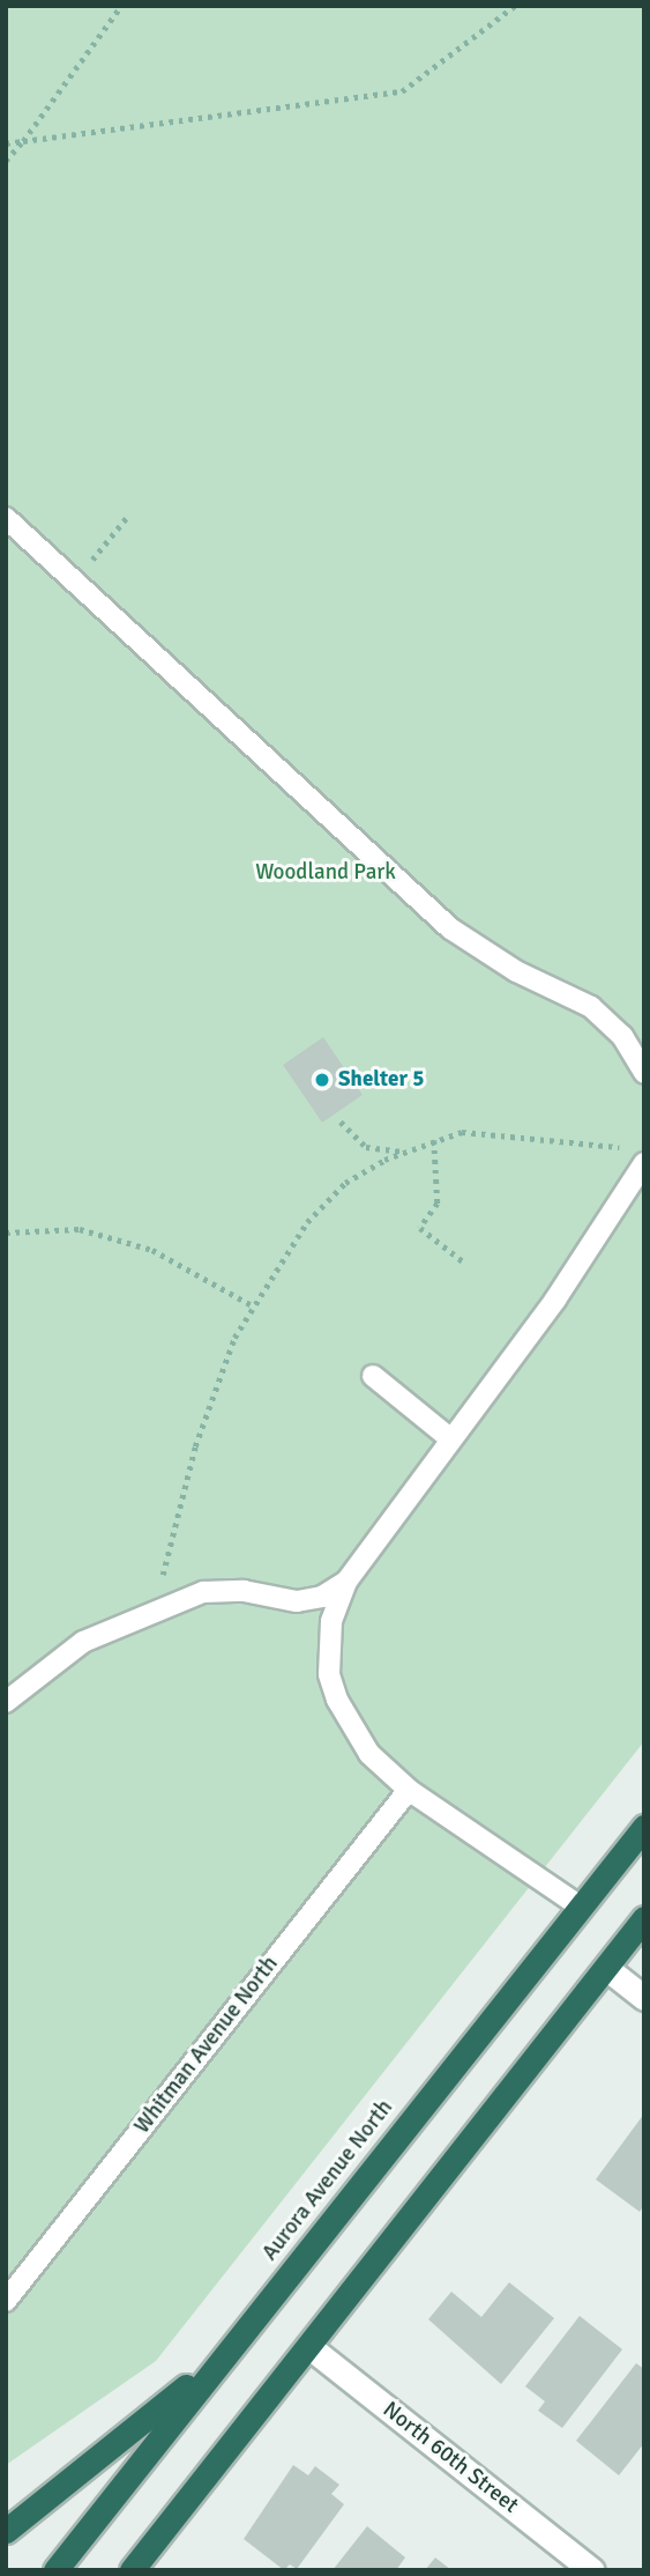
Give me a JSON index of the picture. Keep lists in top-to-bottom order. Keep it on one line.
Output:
{"streets":{"highway":["Aurora Avenue North"],"street":["North 60th Street"],"lane":["Whitman Avenue North"]},"parks":["Woodland Park"],"places":["Shelter 5"]}
